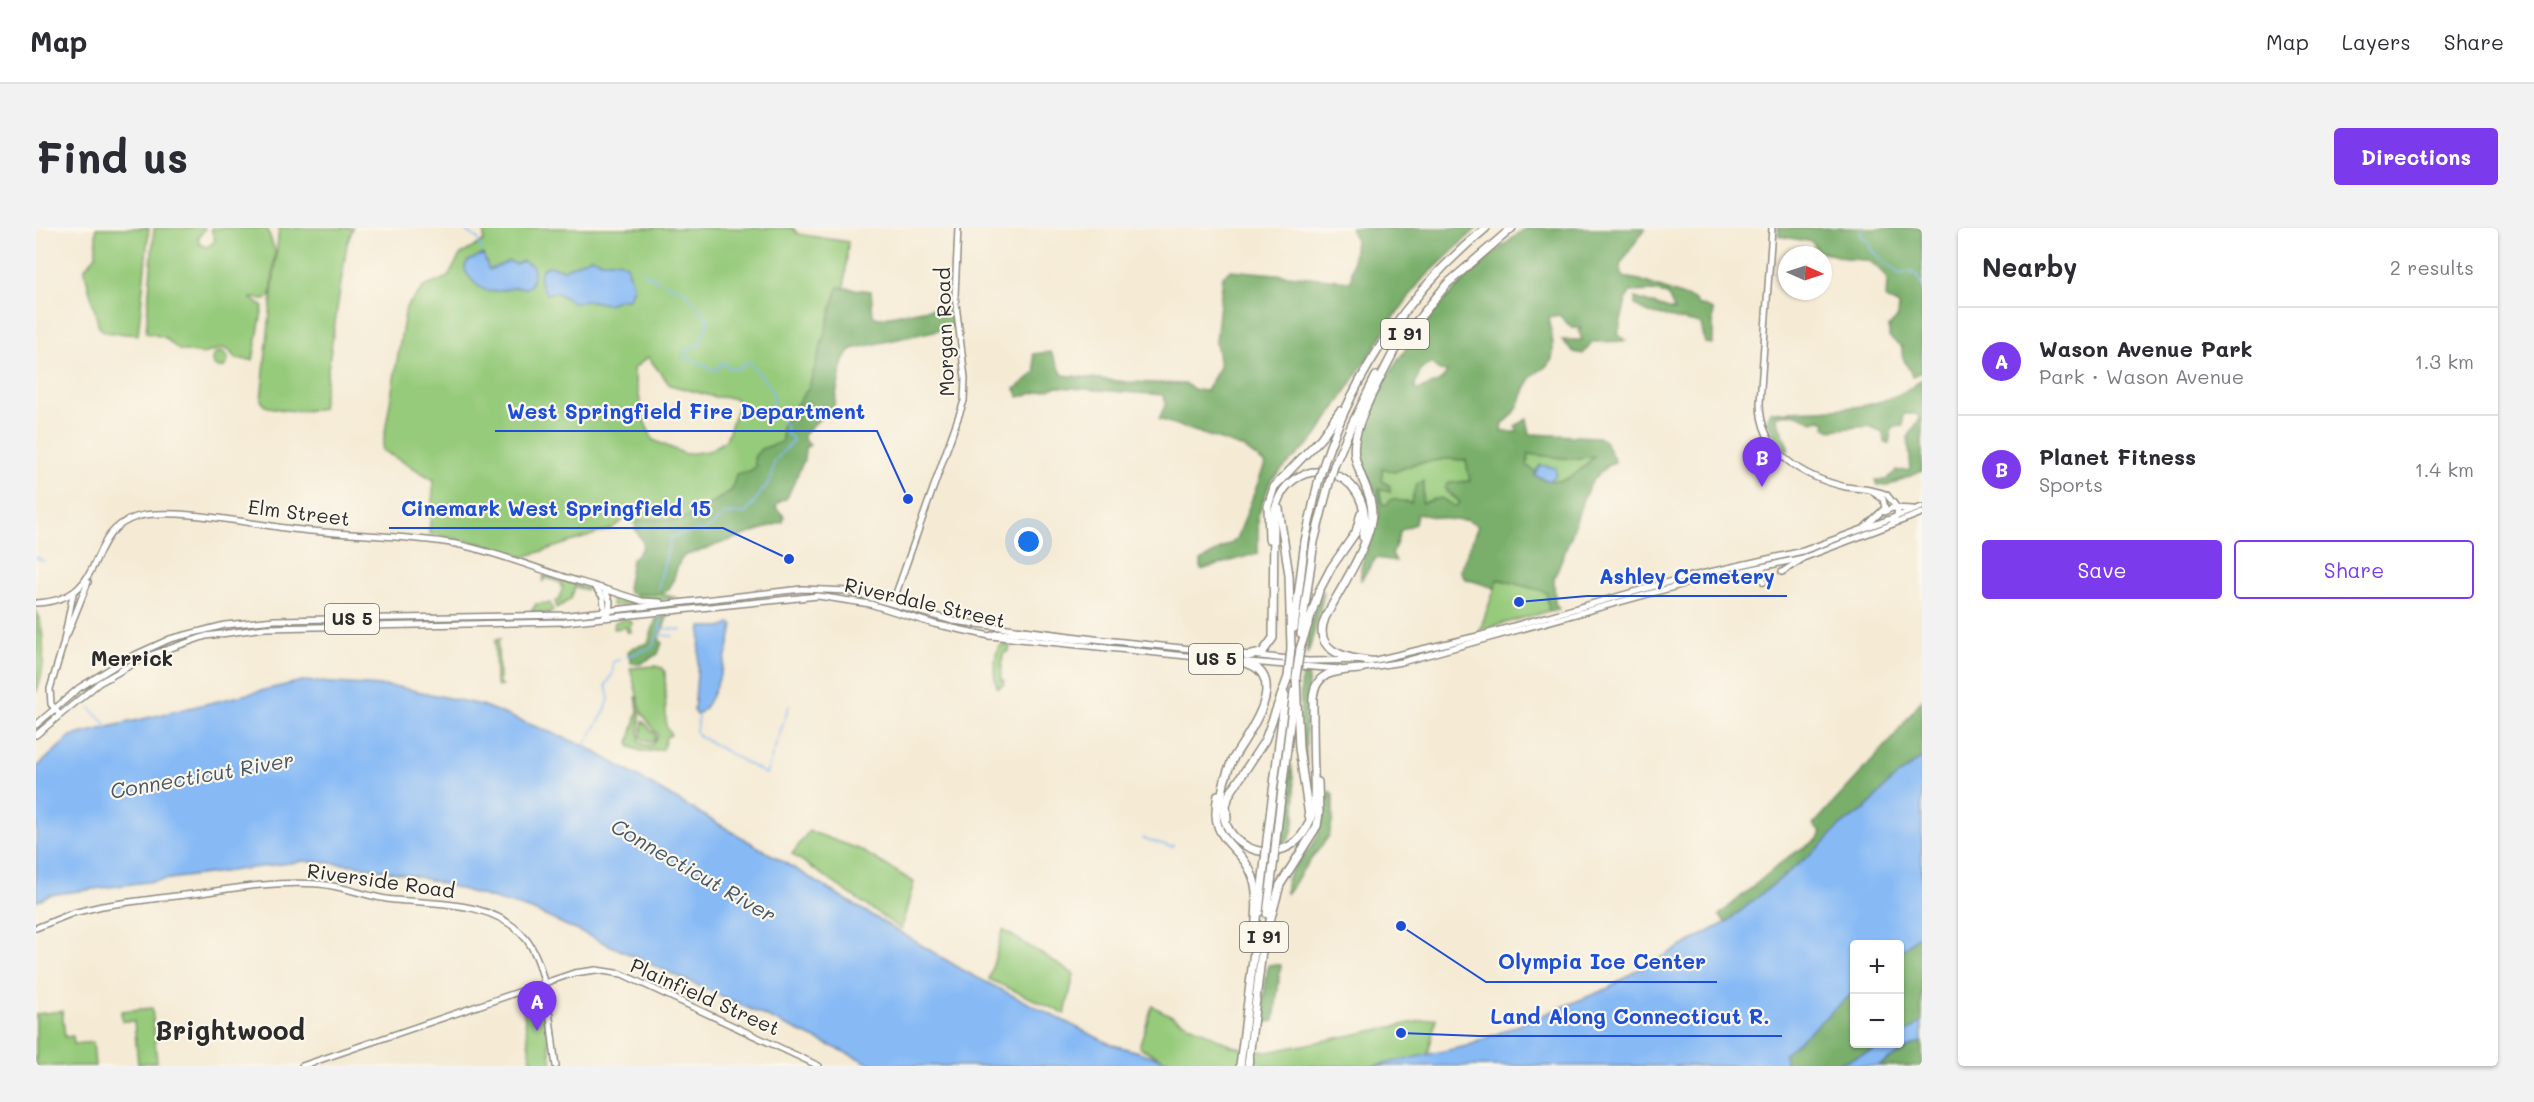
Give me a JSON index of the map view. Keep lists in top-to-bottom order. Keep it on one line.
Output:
{"streets":{"highway":["I 91"],"main road":["Morgan Road","Elm Street","Riverdale Street","US 5","Riverside Road","Plainfield Street"]},"crossings":[["Morgan Road","Riverdale Street"],["Elm Street","Riverdale Street"],["Riverside Road","Plainfield Street"]],"districts":["Merrick","Brightwood"],"water":["Connecticut River"],"places":["West Springfield Fire Department","Cinemark West Springfield 15","Ashley Cemetery","Olympia Ice Center","Land Along Connecticut R."],"north":"right","page":{"header":"Map","nav":["Map","Layers","Share"],"buttons":["Directions",["Save","Share"]],"title":"Find us","heading":["Nearby","2 results"],"list":[{"mark":"A","name":"Wason Avenue Park","note":"Park · Wason Avenue","value":"1.3 km"},{"mark":"B","name":"Planet Fitness","note":"Sports","value":"1.4 km"}],"pins":["B","A"],"map_buttons":["+","−"]}}
